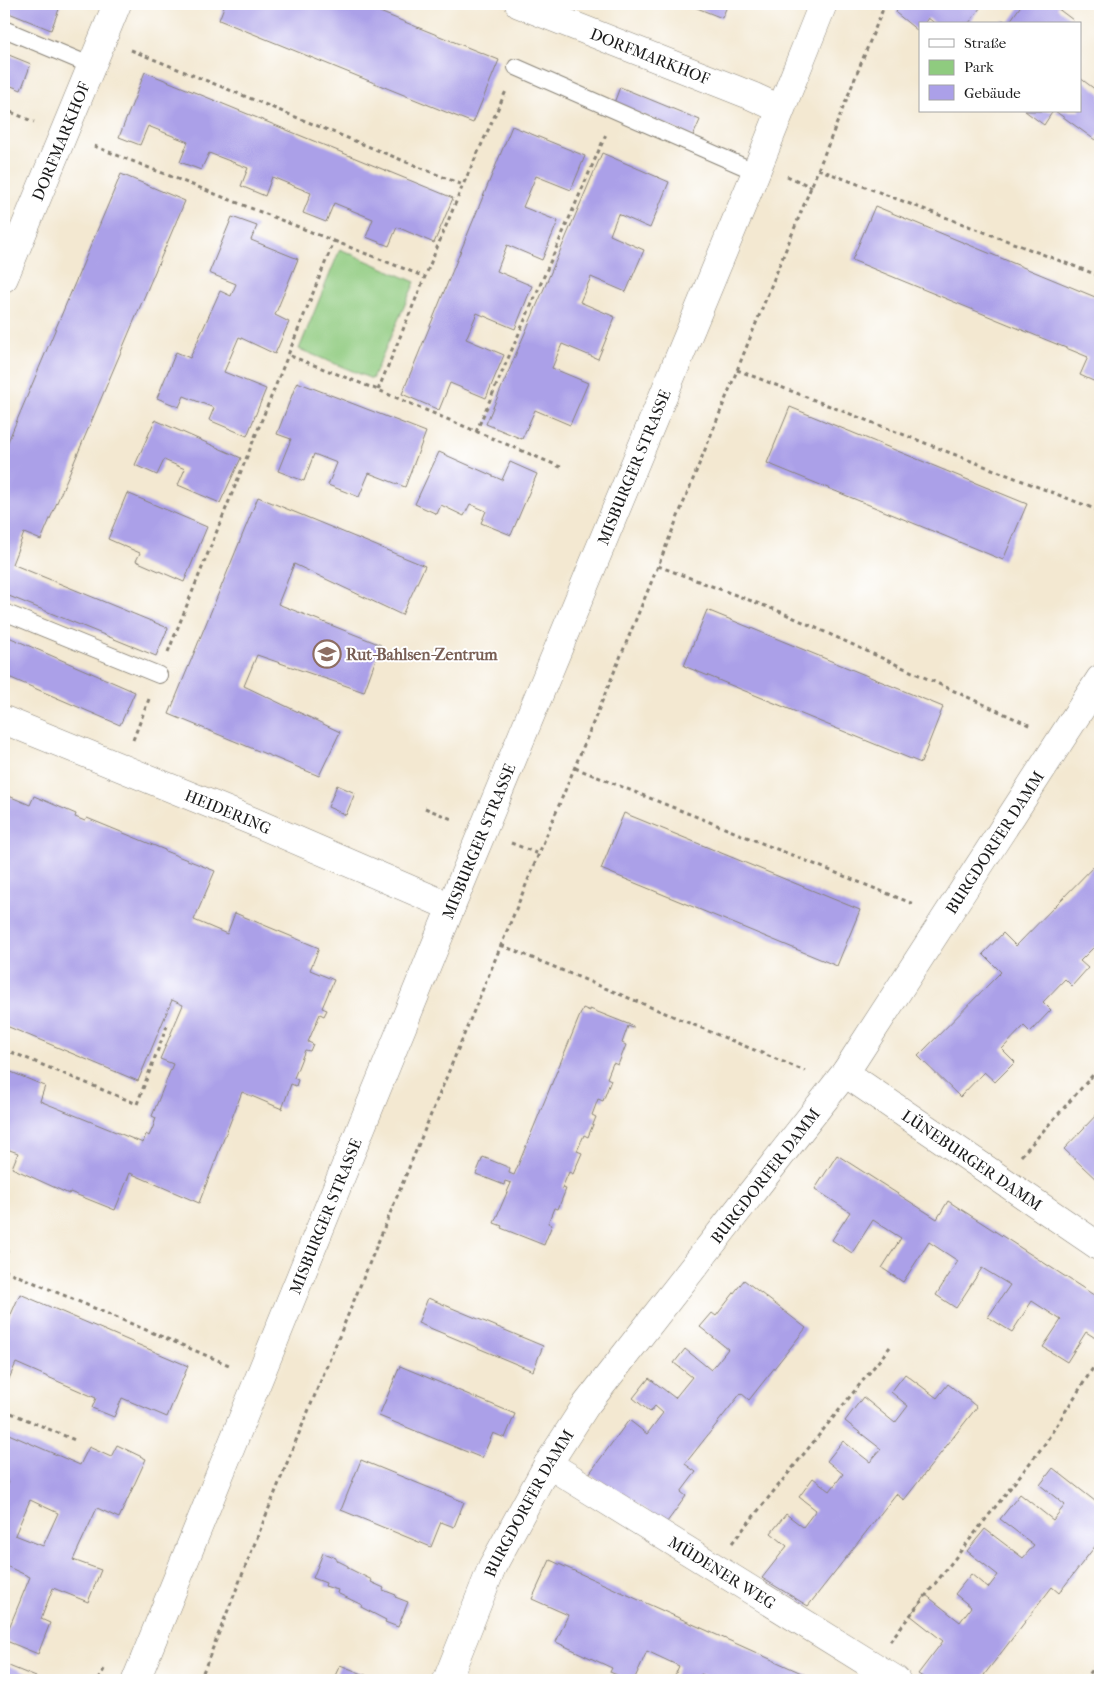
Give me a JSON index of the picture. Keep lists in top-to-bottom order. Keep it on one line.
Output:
{"streets":{"street":["DORFMARKHOF","MISBURGER STRASSE","HEIDERING","BURGDORFER DAMM","LÜNEBURGER DAMM","MÜDENER WEG"]},"crossings":[["DORFMARKHOF","MISBURGER STRASSE"],["MISBURGER STRASSE","HEIDERING"],["BURGDORFER DAMM","LÜNEBURGER DAMM"],["BURGDORFER DAMM","MÜDENER WEG"]],"places":{"school or university":["Rut-Bahlsen-Zentrum"]},"legend":["Straße","Park","Gebäude"]}
